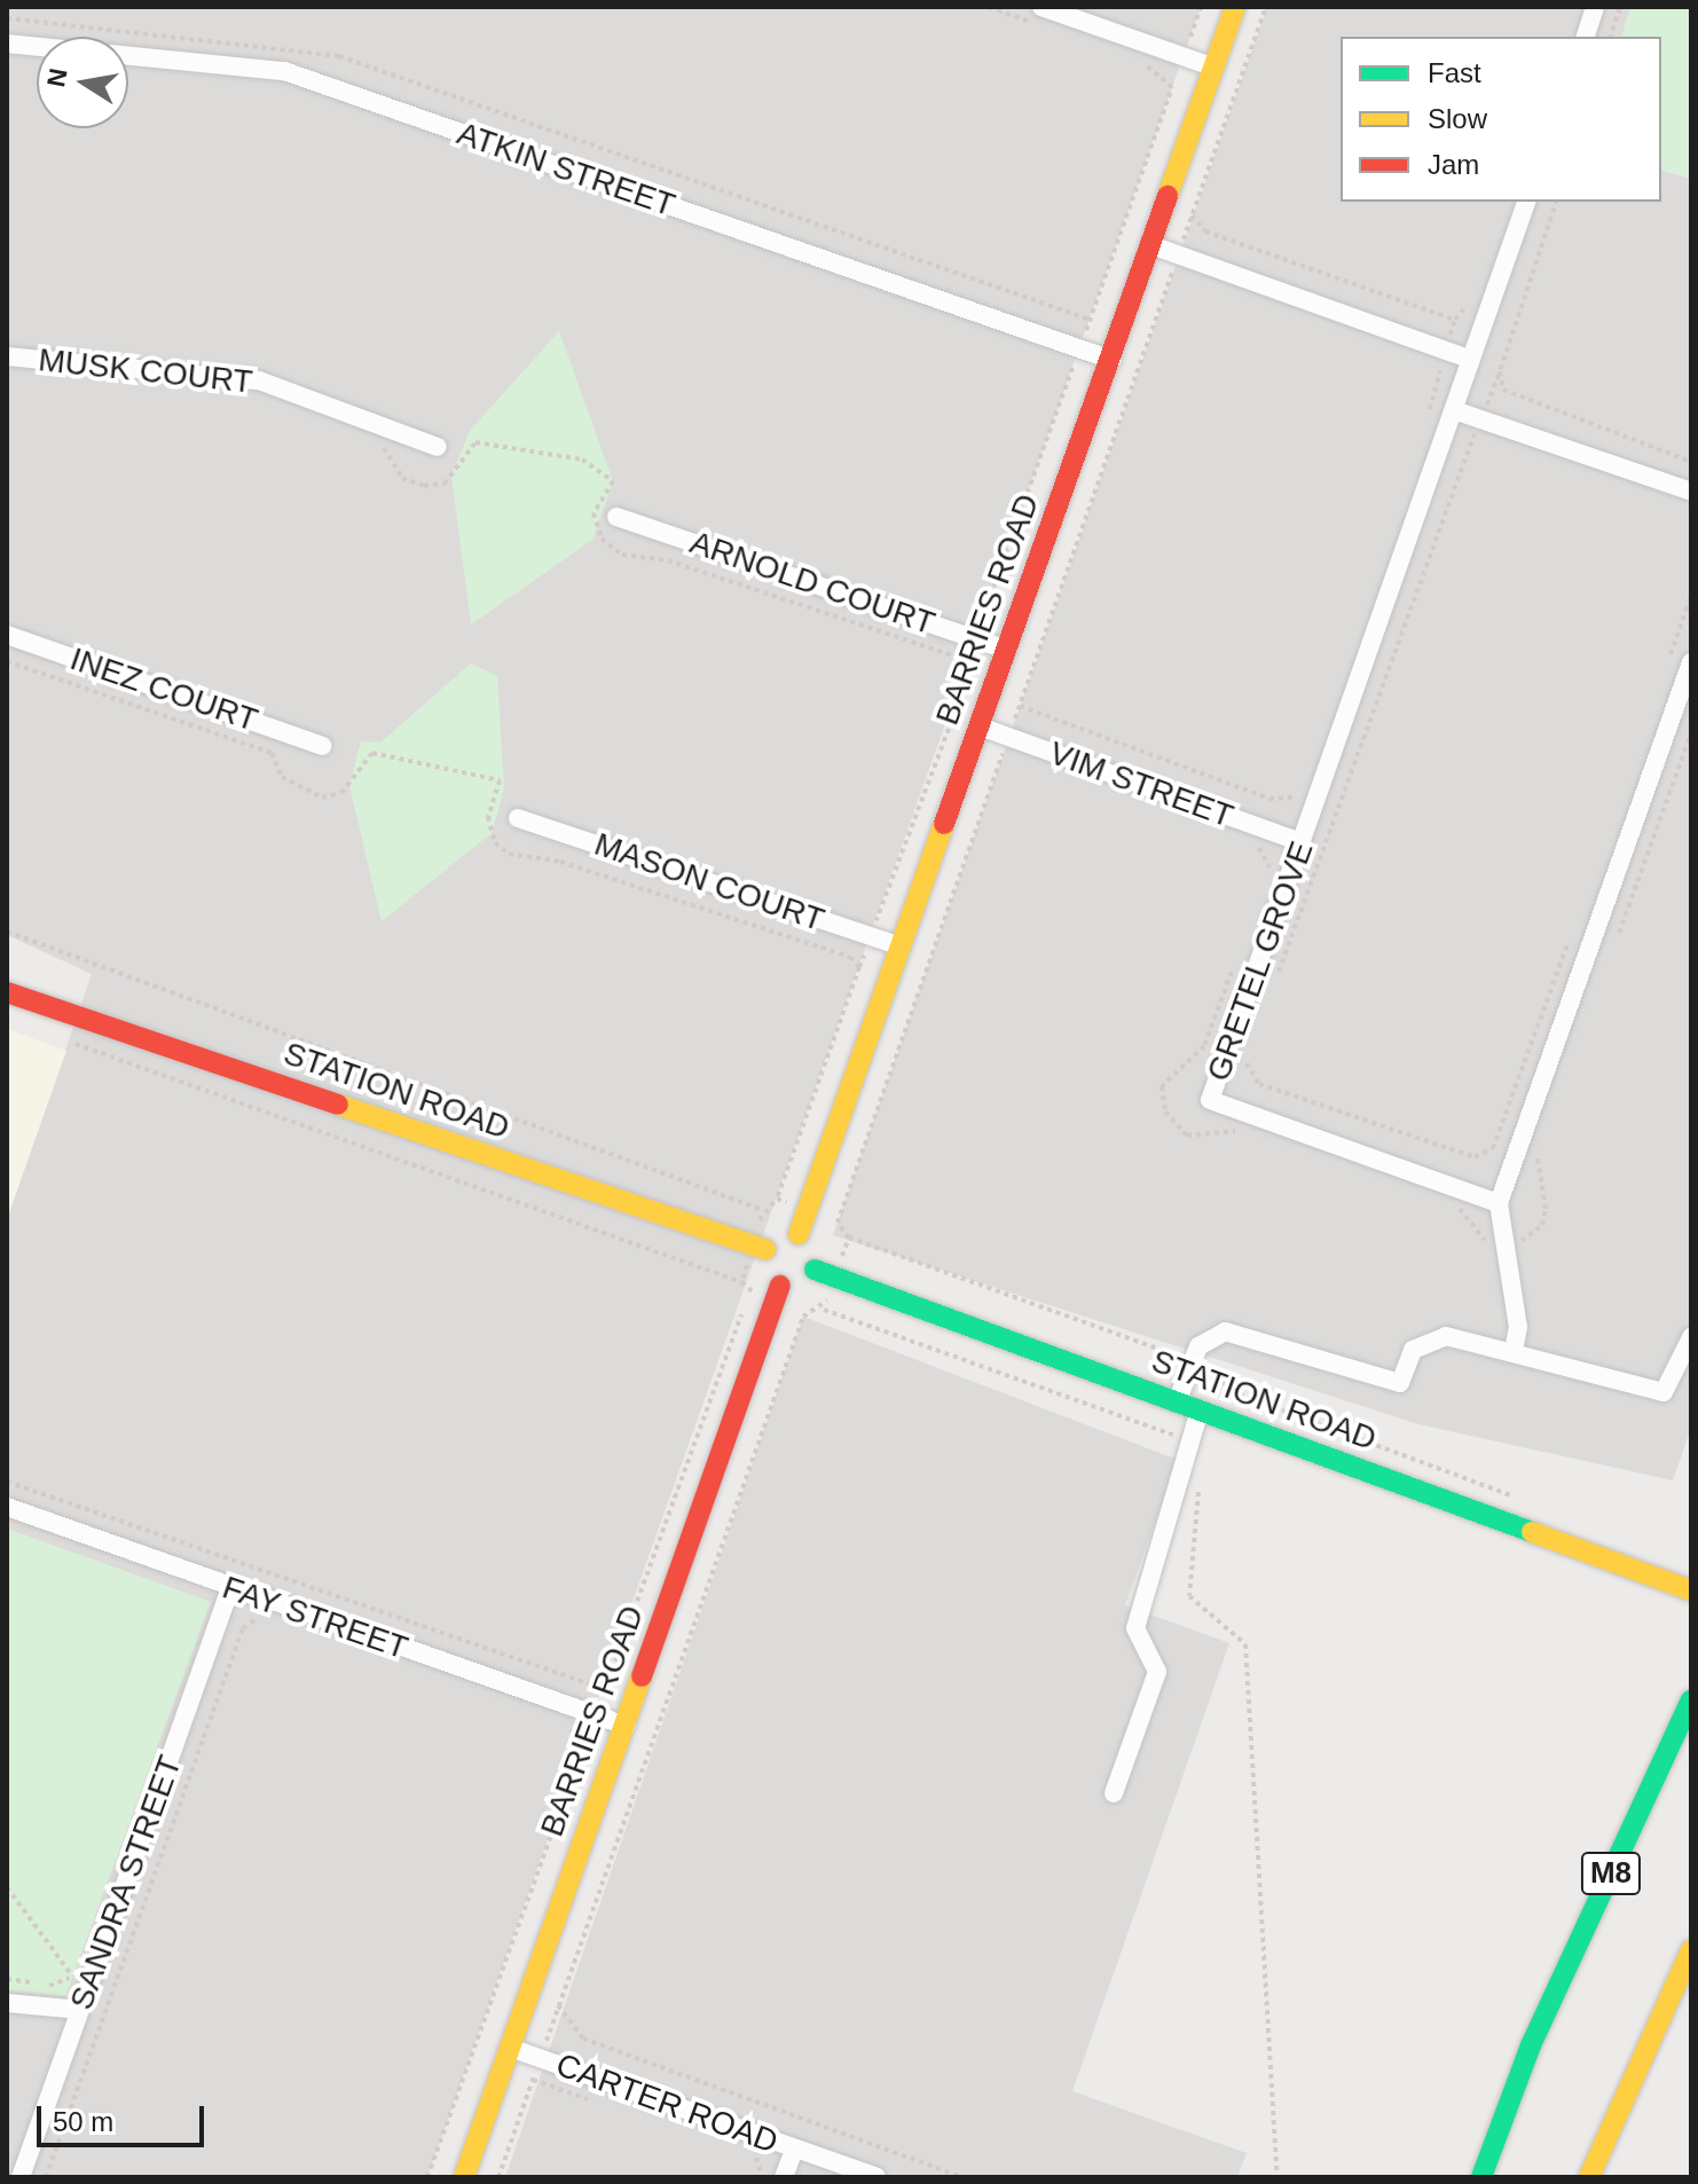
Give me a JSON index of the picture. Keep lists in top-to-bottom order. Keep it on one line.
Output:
{"streets":{"main road":["BARRIES ROAD","STATION ROAD","M8"],"street":["ATKIN STREET","MUSK COURT","ARNOLD COURT","INEZ COURT","VIM STREET","MASON COURT","GRETEL GROVE","FAY STREET","SANDRA STREET","CARTER ROAD"]},"crossings":[["ATKIN STREET","BARRIES ROAD"],["ARNOLD COURT","BARRIES ROAD"],["BARRIES ROAD","VIM STREET"],["BARRIES ROAD","MASON COURT"],["BARRIES ROAD","STATION ROAD"],["BARRIES ROAD","FAY STREET"],["BARRIES ROAD","CARTER ROAD"],["VIM STREET","GRETEL GROVE"],["FAY STREET","SANDRA STREET"]],"legend":["Fast","Slow","Jam"],"scale_bar":"50 m","north":"left"}
